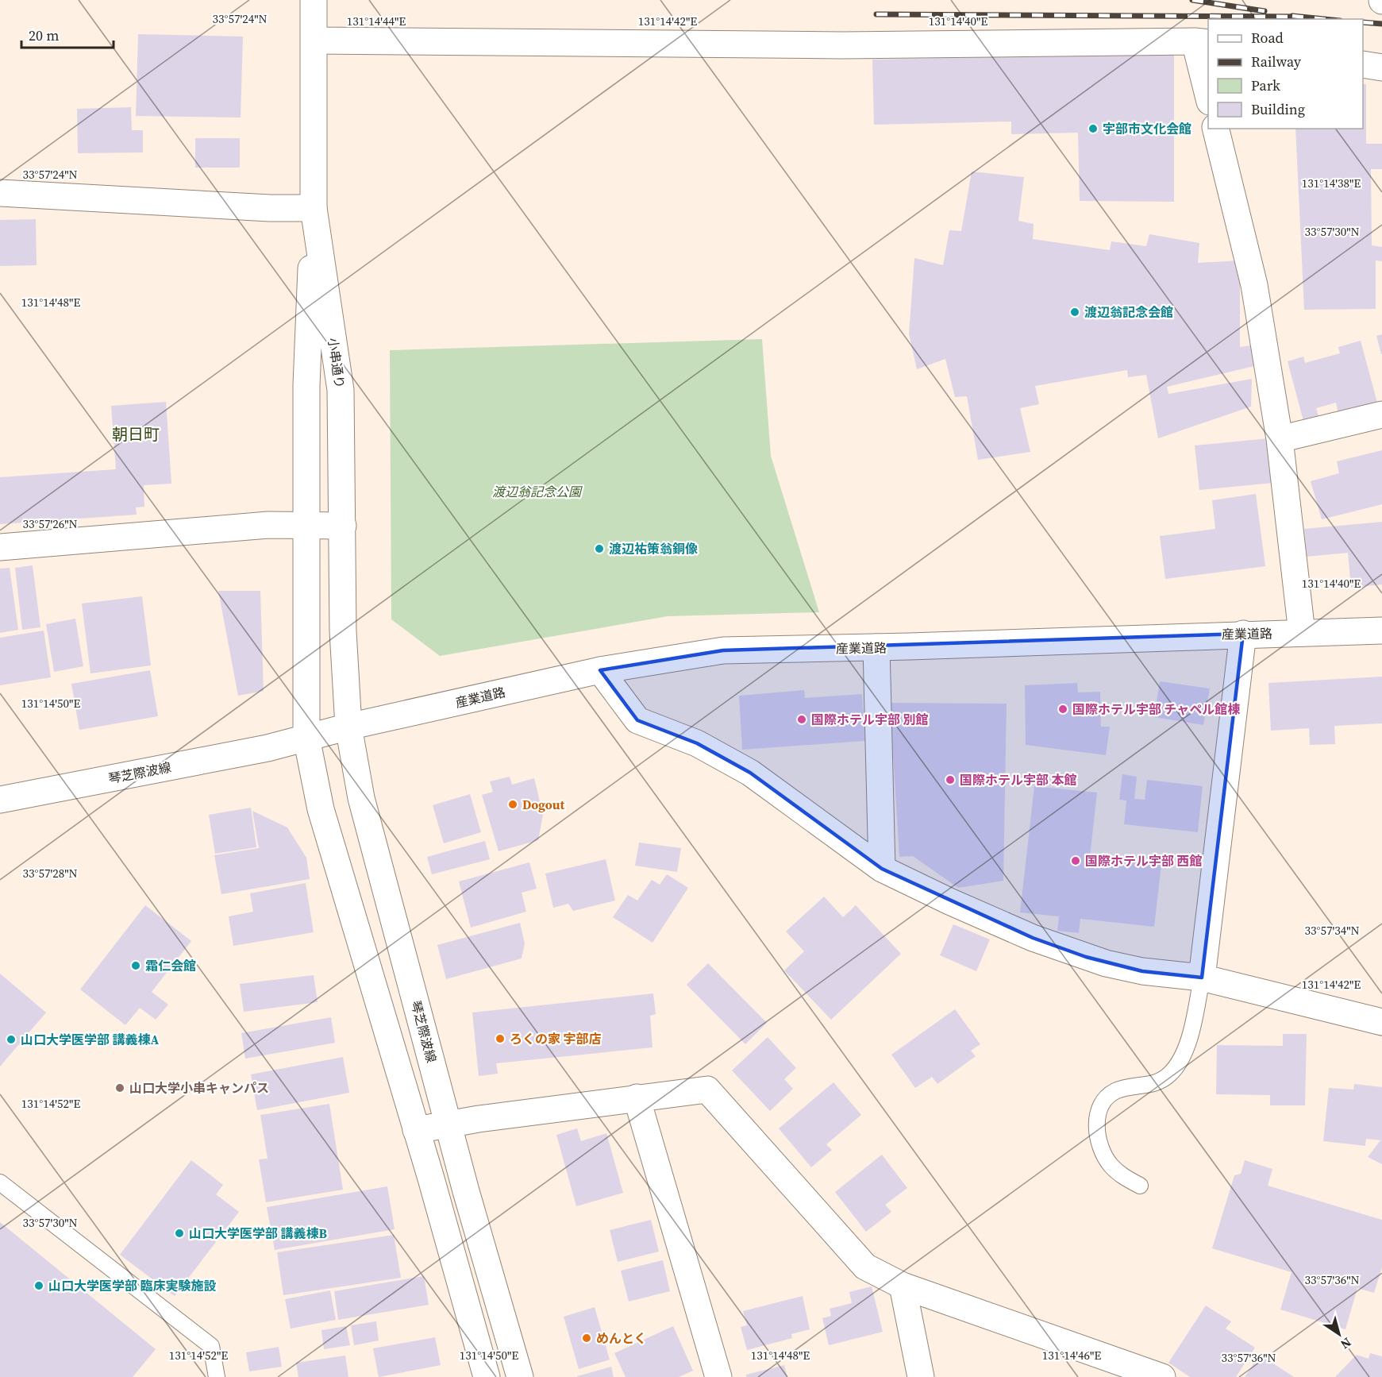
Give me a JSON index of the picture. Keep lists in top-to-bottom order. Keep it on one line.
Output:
{"streets":{"street":["小串通り","産業道路","琴芝際波線"]},"crossings":[["小串通り","産業道路"],["小串通り","琴芝際波線"],["産業道路","琴芝際波線"]],"districts":["朝日町"],"parks":["渡辺翁記念公園"],"places":["宇部市文化会館","渡辺翁記念会館","渡辺祐策翁銅像","国際ホテル宇部 チャペル館棟","国際ホテル宇部 別館","国際ホテル宇部 本館","Dogout","国際ホテル宇部 西館","霜仁会館","ろくの家 宇部店","山口大学医学部 講義棟A","山口大学小串キャンパス","山口大学医学部 講義棟B","山口大学医学部 臨床実験施設","めんとく"],"legend":["Road","Railway","Park","Building"],"scale_bar":"20 m","north":"bottom right","coordinates":["33°57'24\"N","131°14'44\"E","131°14'42\"E","131°14'40\"E","131°14'38\"E","33°57'30\"N","131°14'48\"E","33°57'26\"N","131°14'50\"E","33°57'28\"N","33°57'34\"N","131°14'52\"E","33°57'36\"N","131°14'46\"E"]}
